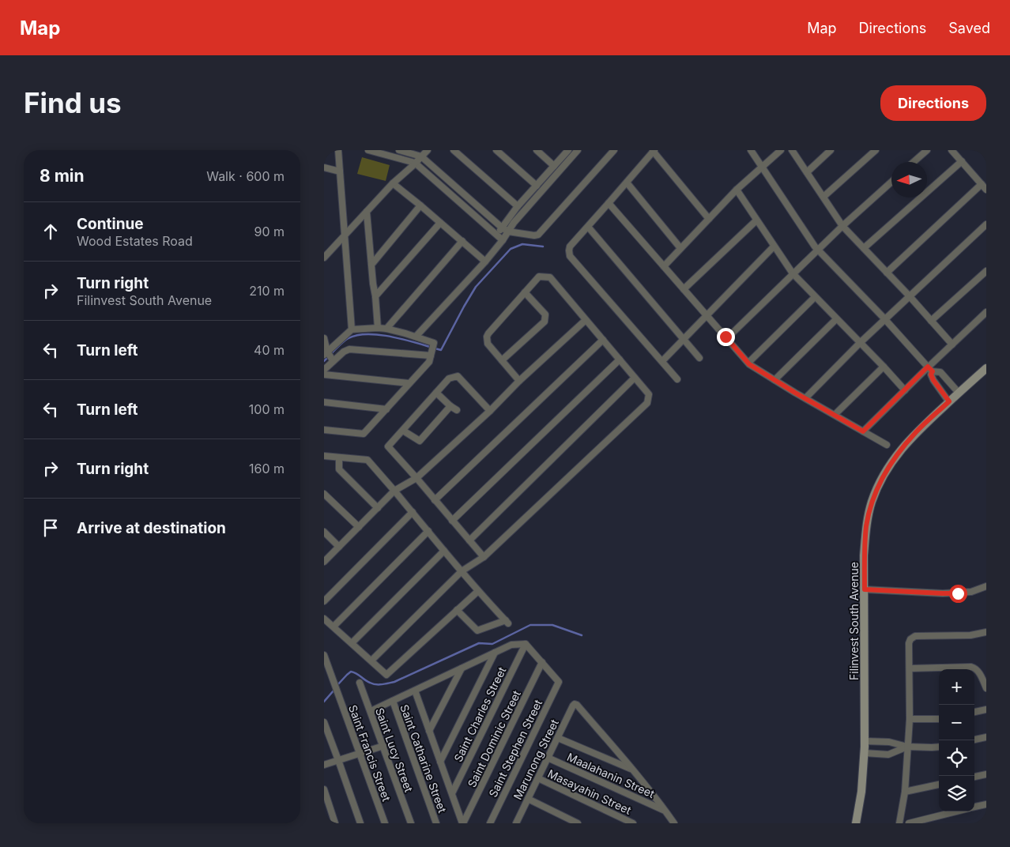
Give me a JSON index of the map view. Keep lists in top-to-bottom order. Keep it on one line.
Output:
{"streets":{"street":["Filinvest South Avenue","Saint Charles Street","Saint Dominic Street","Saint Stephen Street","Saint Lucy Street","Saint Francis Street","Saint Catharine Street","Marunong Street","Maalahanin Street","Masayahin Street"]},"crossings":[["Saint Dominic Street","Saint Stephen Street"],["Marunong Street","Maalahanin Street"],["Marunong Street","Masayahin Street"]],"north":"left","page":{"header":"Map","nav":["Map","Directions","Saved"],"buttons":"Directions","title":"Find us","heading":["8 min","Walk · 600 m"],"list":[["Continue","Wood Estates Road","90 m"],["Turn right","Filinvest South Avenue","210 m"],["Turn left","40 m"],["Turn left","100 m"],["Turn right","160 m"],"Arrive at destination"],"map_buttons":["+","−"]}}
